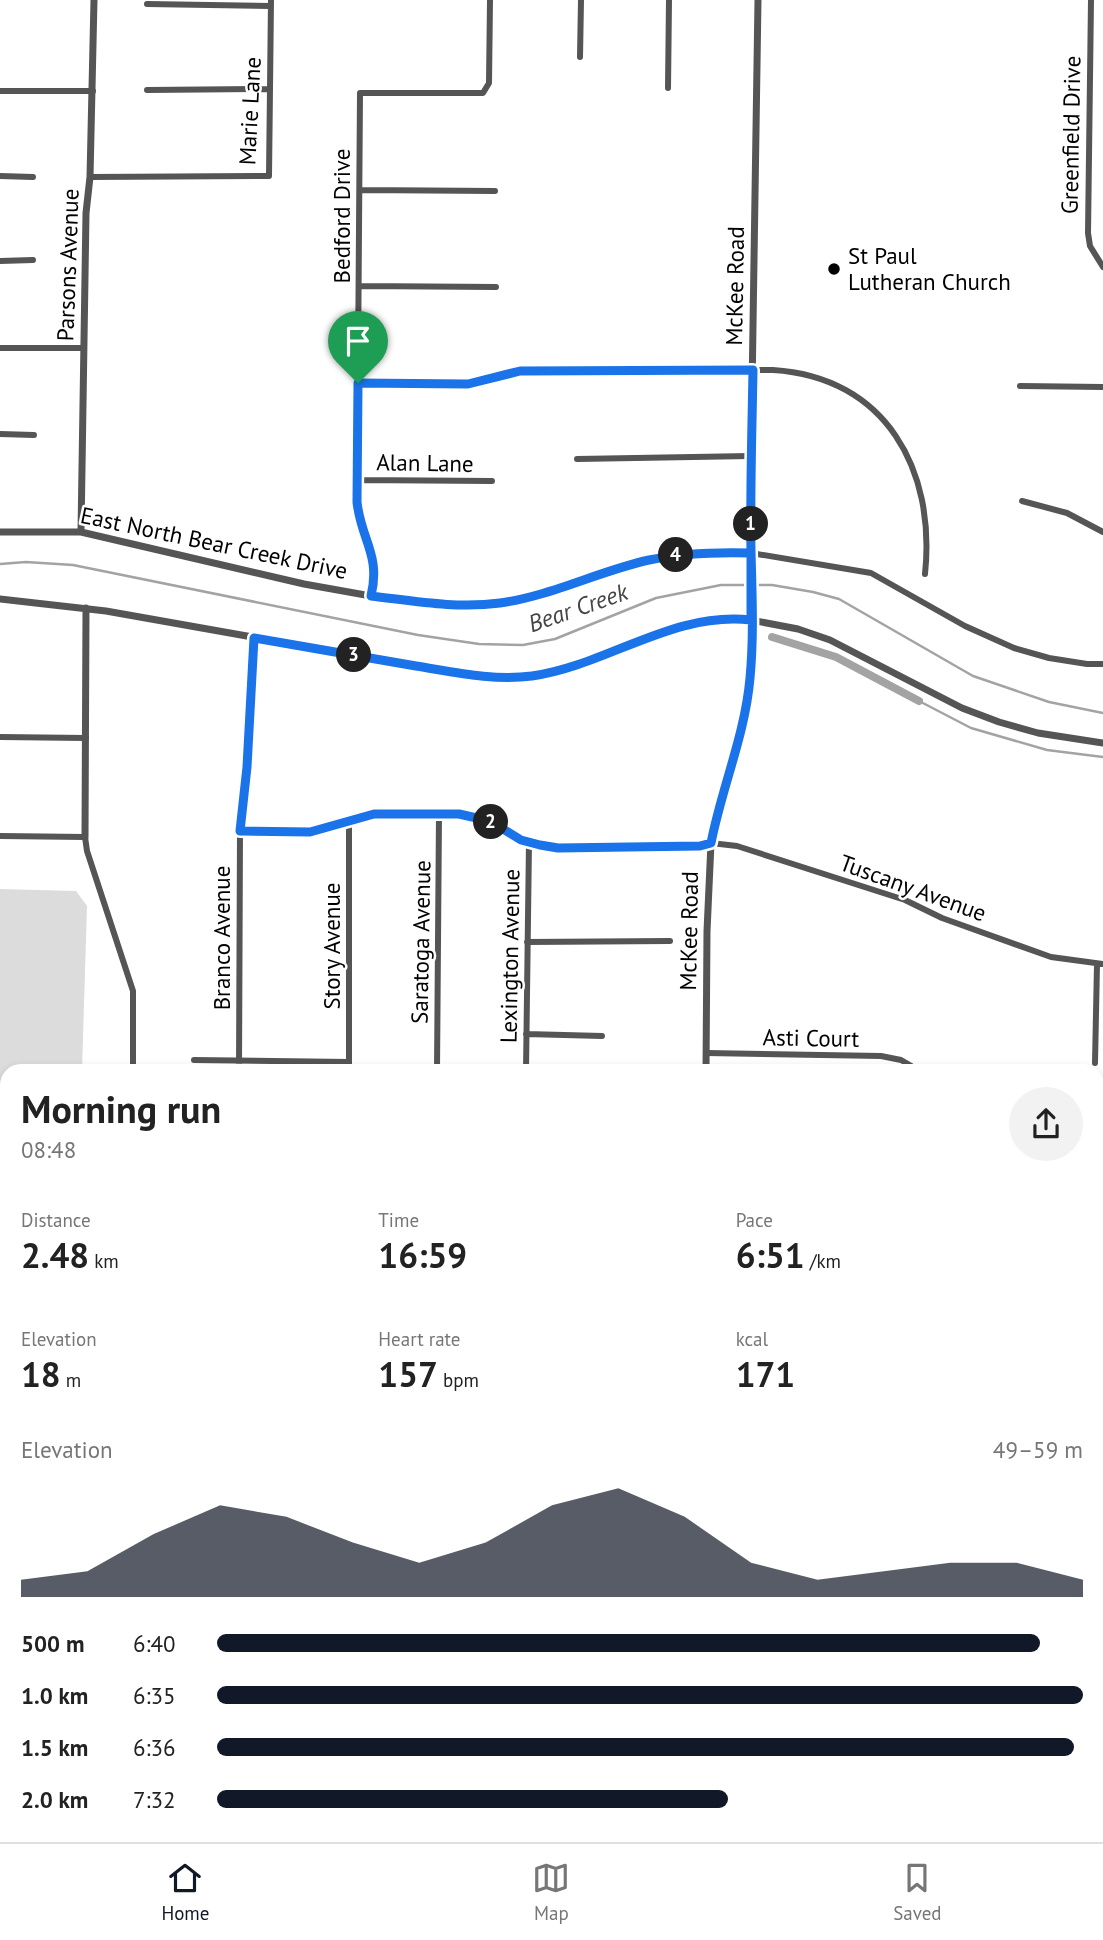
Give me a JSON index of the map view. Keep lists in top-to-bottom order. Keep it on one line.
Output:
{"streets":{"street":["Marie Lane","Greenfield Drive","Bedford Drive","Parsons Avenue","McKee Road","Alan Lane","East North Bear Creek Drive","Tuscany Avenue","Branco Avenue","Saratoga Avenue","Story Avenue","Lexington Avenue","Asti Court"]},"crossings":[["Marie Lane","Parsons Avenue"],["Bedford Drive","Alan Lane"],["Bedford Drive","East North Bear Creek Drive"],["Parsons Avenue","East North Bear Creek Drive"],["McKee Road","East North Bear Creek Drive"],["McKee Road","Tuscany Avenue"],["McKee Road","Asti Court"],["Tuscany Avenue","Branco Avenue"],["Tuscany Avenue","Saratoga Avenue"],["Tuscany Avenue","Story Avenue"],["Tuscany Avenue","Lexington Avenue"]],"water":["Bear Creek"],"places":["St Paul Lutheran Church"],"page":{"pins":["1","4","3","2"],"heading":["Morning run","08:48"],"stats":[["Distance","2.48 km"],["Time","16:59"],["Pace","6:51 /km"],["Elevation","18 m"],["Heart rate","157 bpm"],["kcal","171"]],"chart":["Elevation","49–59 m"],"list":[{"name":"500 m","note":"6:40"},{"name":"1.0 km","note":"6:35"},{"name":"1.5 km","note":"6:36"},{"name":"2.0 km","note":"7:32"}],"tabs":["Home","Map","Saved"]}}
